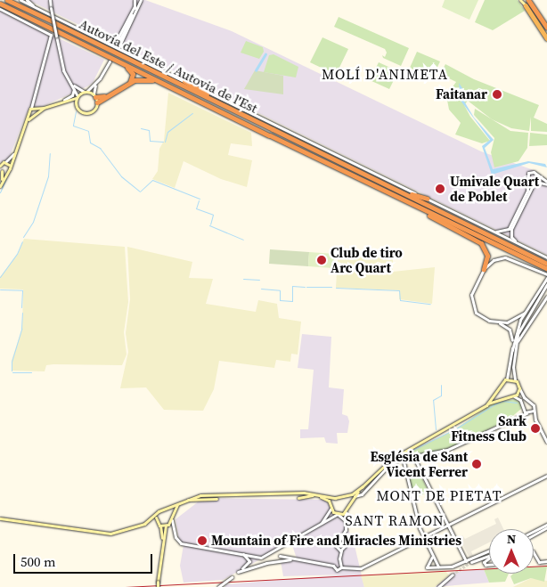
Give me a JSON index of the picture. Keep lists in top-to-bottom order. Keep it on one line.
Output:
{"streets":{"highway":["Autovía del Este / Autovia de l'Est"]},"districts":["MOLÍ D'ANIMETA","MONT DE PIETAT","SANT RAMON"],"places":["Faitanar","Umivale Quart de Poblet","Club de tiro Arc Quart","Sark Fitness Club","Església de Sant Vicent Ferrer","Mountain of Fire and Miracles Ministries"],"scale_bar":"500 m","north":"top"}
